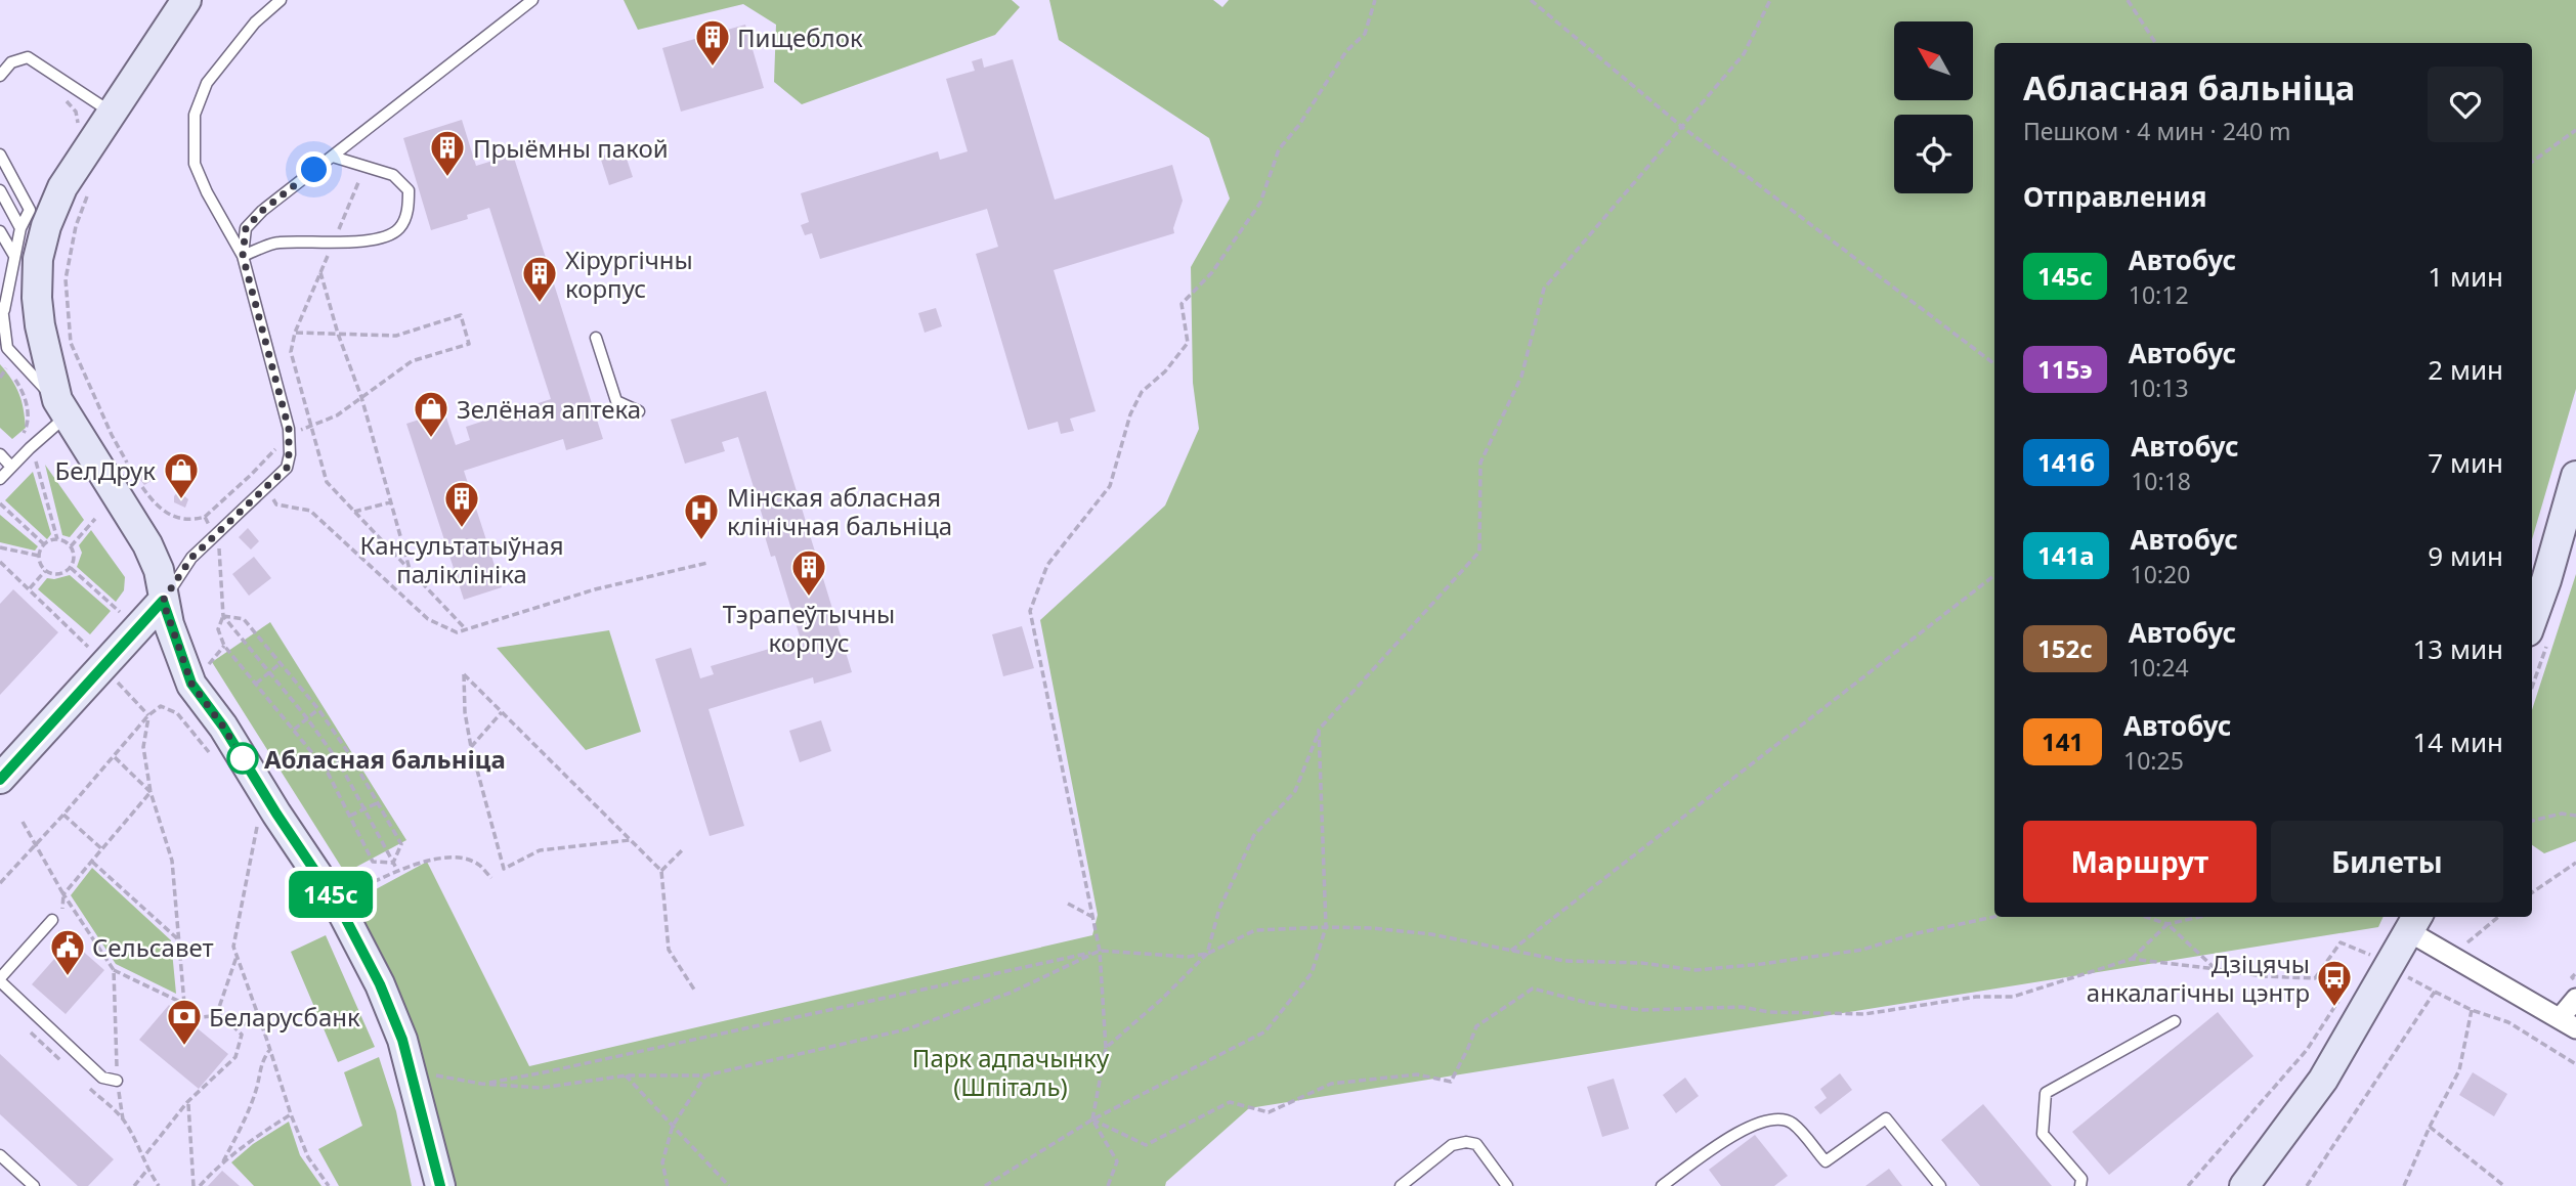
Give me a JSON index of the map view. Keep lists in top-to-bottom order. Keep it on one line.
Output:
{"parks":["Парк адпачынку (Шпіталь)"],"places":{"building":["Пищеблок","Прыёмны пакой","Хірургічны корпус","Кансультатыўная паліклініка","Тэрапеўтычны корпус"],"shop":["Зелёная аптека","БелДрук"],"hospital":["Мінская абласная клінічная бальніца"],"other":["Абласная бальніца"],"public building":["Сельсавет"],"bus stop":["Дзіцячы анкалагічны цэнтр"],"bank":["Беларусбанк"]},"lines":["bus line 145с"],"north":"top left","page":{"on_map":"145с","heading":[["Абласная бальніца","Пешком · 4 мин · 240 m"],"Отправления"],"list":[{"mark":"145с","name":"Автобус","note":"10:12","value":"1 мин"},{"mark":"115э","name":"Автобус","note":"10:13","value":"2 мин"},{"mark":"141б","name":"Автобус","note":"10:18","value":"7 мин"},{"mark":"141а","name":"Автобус","note":"10:20","value":"9 мин"},{"mark":"152с","name":"Автобус","note":"10:24","value":"13 мин"},{"mark":"141","name":"Автобус","note":"10:25","value":"14 мин"}],"buttons":["Маршрут","Билеты"]}}
